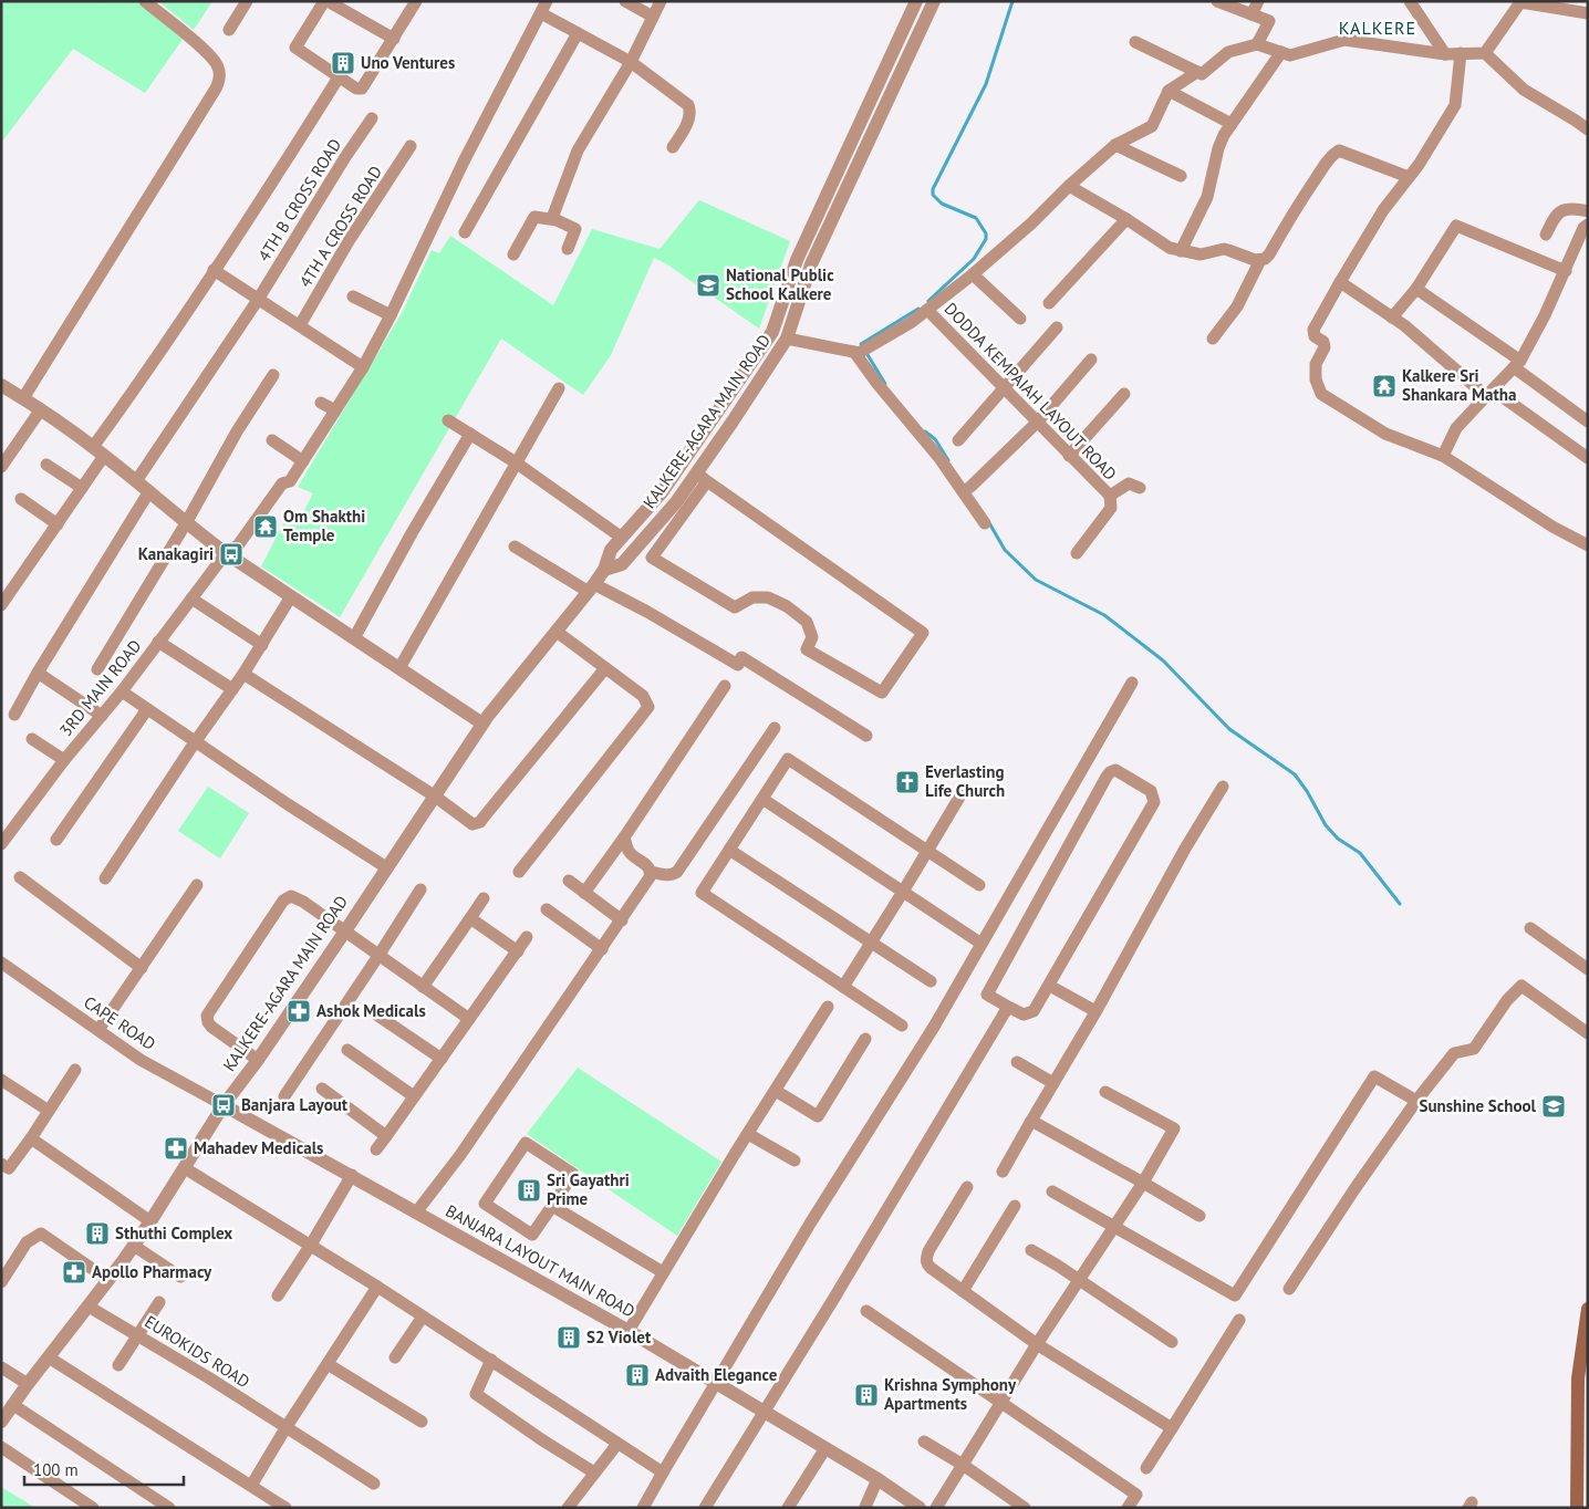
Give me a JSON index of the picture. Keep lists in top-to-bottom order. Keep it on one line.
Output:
{"streets":{"street":["4TH B CROSS ROAD","4TH A CROSS ROAD","DODDA KEMPAIAH LAYOUT ROAD","KALKERE-AGARA MAIN ROAD","3RD MAIN ROAD","CAPE ROAD","BANJARA LAYOUT MAIN ROAD","EUROKIDS ROAD"]},"crossings":[["KALKERE-AGARA MAIN ROAD","CAPE ROAD"],["KALKERE-AGARA MAIN ROAD","BANJARA LAYOUT MAIN ROAD"],["KALKERE-AGARA MAIN ROAD","EUROKIDS ROAD"],["CAPE ROAD","BANJARA LAYOUT MAIN ROAD"]],"districts":["KALKERE"],"places":{"building":["Uno Ventures","Sri Gayathri Prime","Sthuthi Complex","S2 Violet","Advaith Elegance","Krishna Symphony Apartments"],"school or university":["National Public School Kalkere","Sunshine School"],"temple":["Kalkere Sri Shankara Matha","Om Shakthi Temple"],"bus stop":["Kanakagiri","Banjara Layout"],"church":["Everlasting Life Church"],"pharmacy":["Ashok Medicals","Mahadev Medicals","Apollo Pharmacy"]},"scale_bar":"100 m"}
